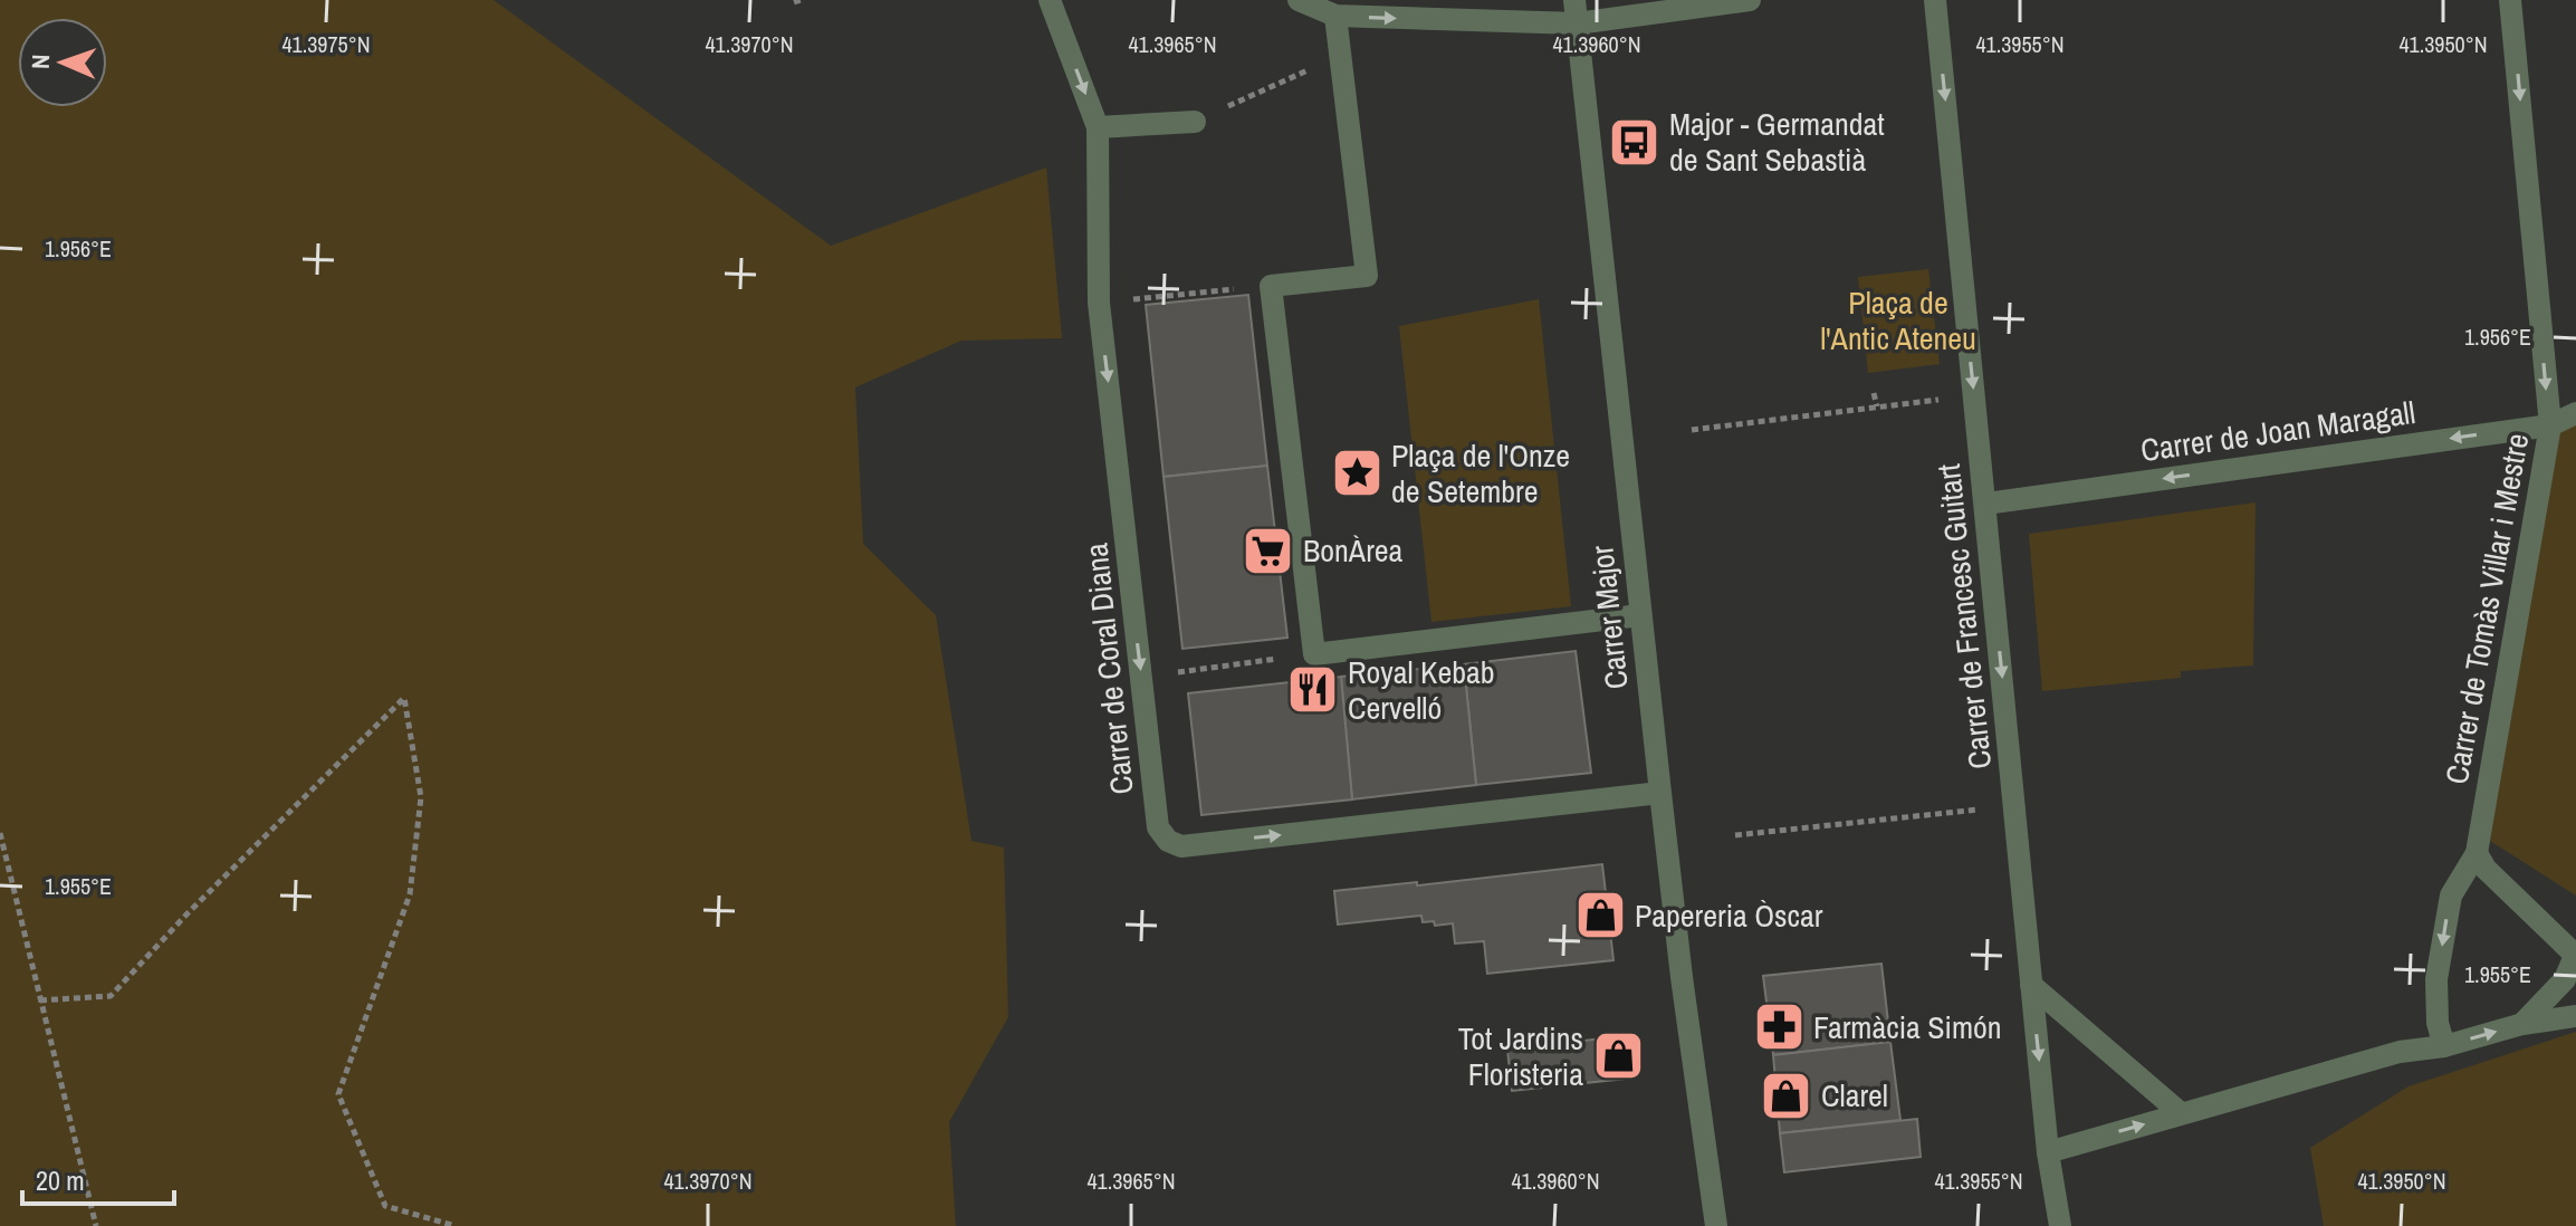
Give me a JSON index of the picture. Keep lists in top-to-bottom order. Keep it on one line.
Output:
{"streets":{"street":["Carrer de Joan Maragall","Carrer de Tomàs Villar i Mestre","Carrer de Francesc Guitart","Carrer Major","Carrer de Coral Diana"]},"crossings":[["Carrer de Joan Maragall","Carrer de Tomàs Villar i Mestre"],["Carrer de Joan Maragall","Carrer de Francesc Guitart"],["Carrer Major","Carrer de Coral Diana"]],"one_way":["Carrer de Joan Maragall","Carrer de Tomàs Villar i Mestre","Carrer de Francesc Guitart"],"parks":["Plaça de l'Antic Ateneu"],"places":{"bus stop":["Major - Germandat de Sant Sebastià"],"place":["Plaça de l'Onze de Setembre"],"supermarket":["BonÀrea"],"restaurant":["Royal Kebab Cervelló"],"shop":["Papereria Òscar","Tot Jardins Floristeria","Clarel"],"pharmacy":["Farmàcia Simón"]},"scale_bar":"20 m","north":"left","coordinates":["41.3975°N","41.3970°N","41.3965°N","41.3960°N","41.3955°N","41.3950°N","1.956°E","1.955°E"]}
